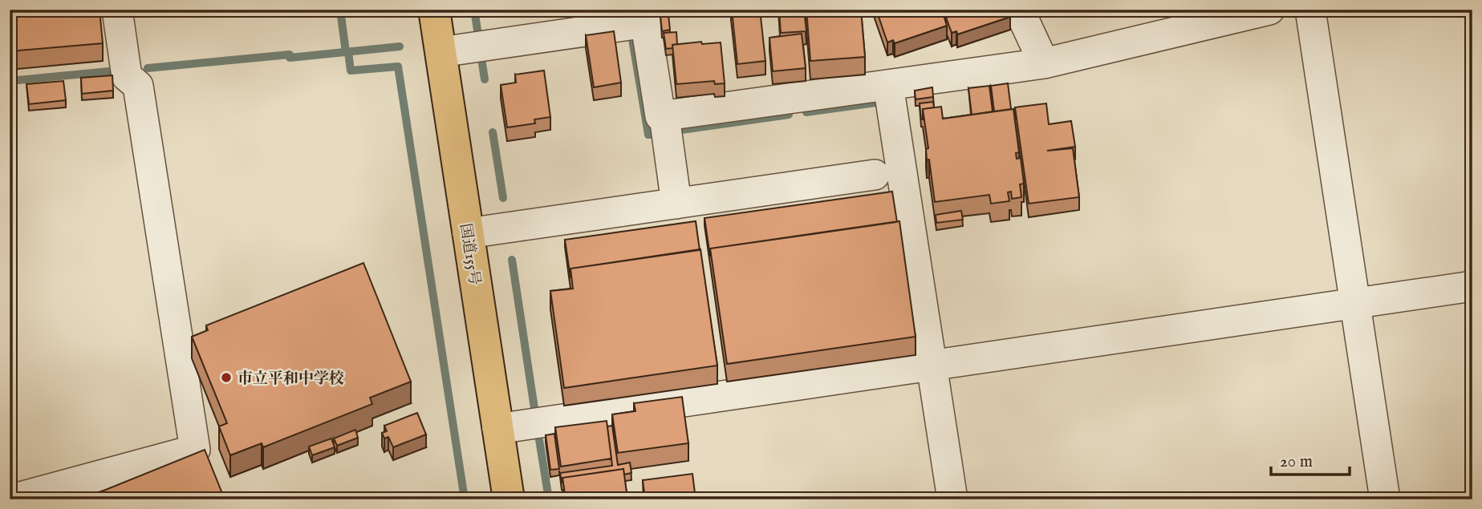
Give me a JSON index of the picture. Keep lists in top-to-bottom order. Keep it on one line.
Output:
{"streets":{"highway":["国道155号"]},"places":["市立平和中学校"],"scale_bar":"20 m"}
